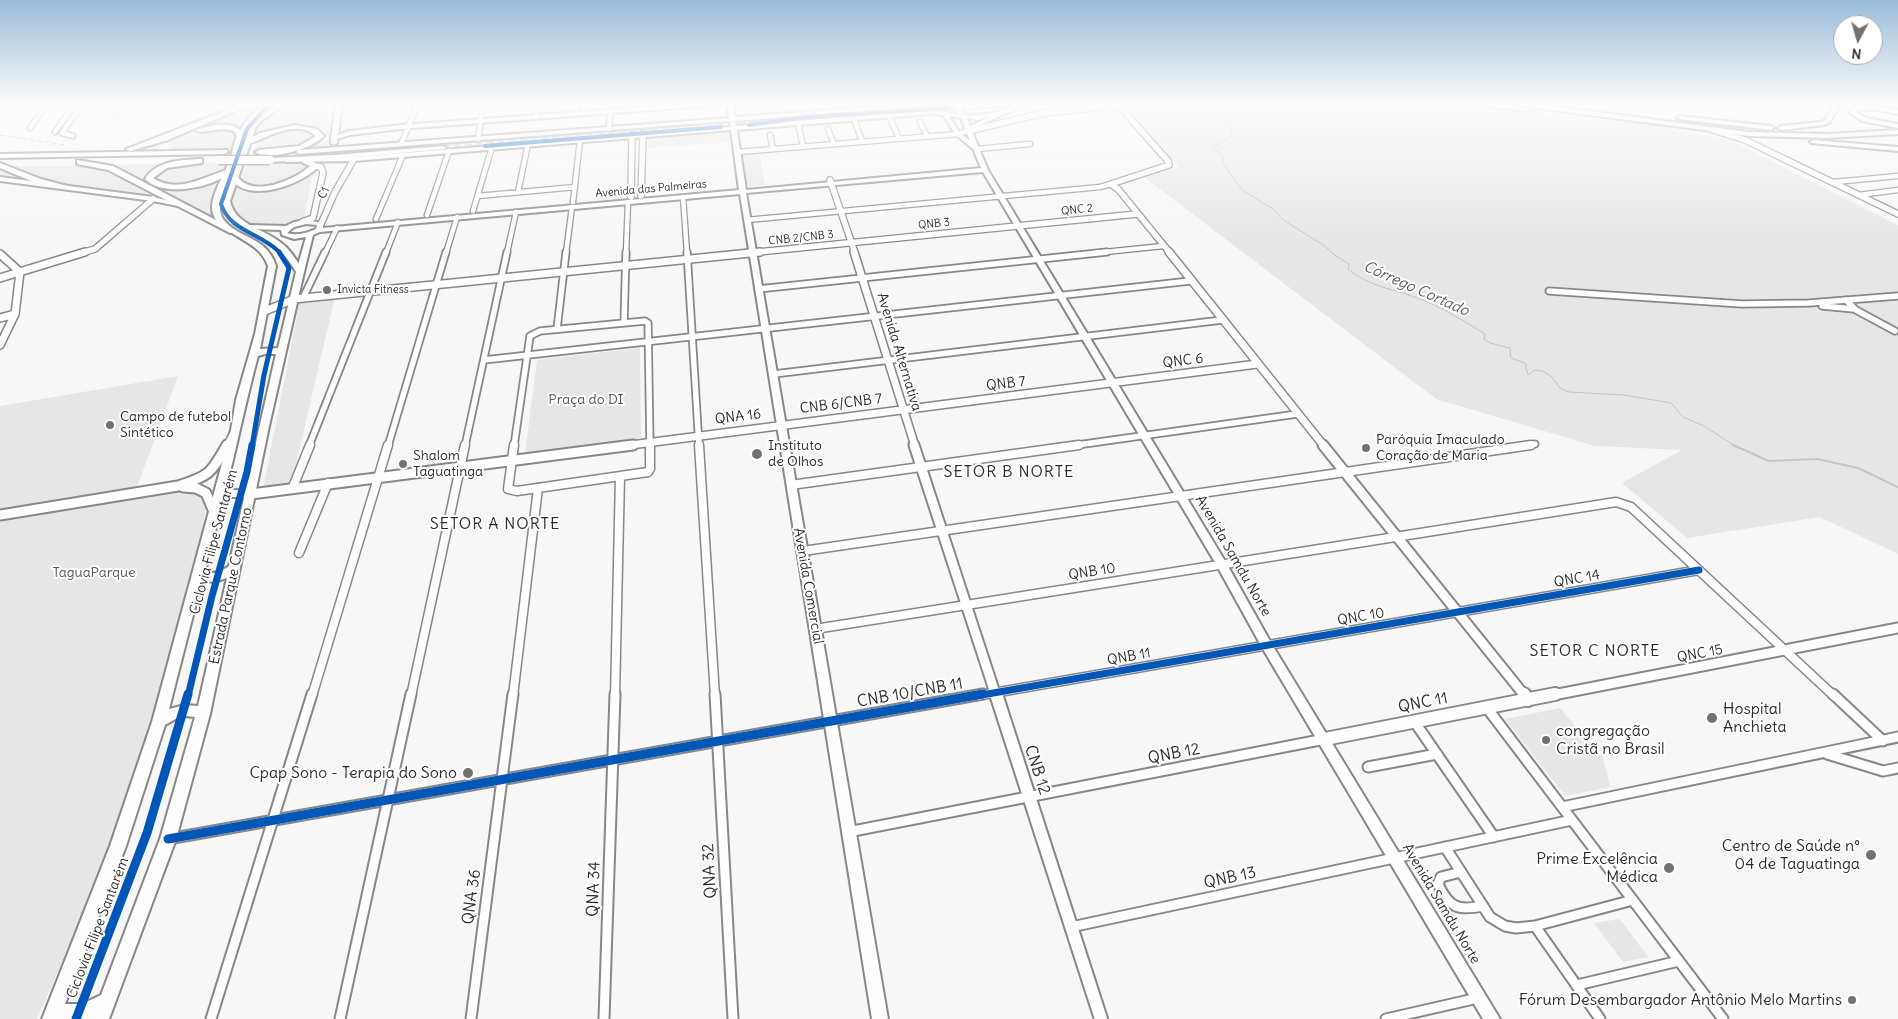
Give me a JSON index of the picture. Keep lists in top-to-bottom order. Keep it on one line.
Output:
{"streets":{"main road":["Avenida das Palmeiras","Avenida Samdu Norte","Estrada Parque Contorno","Avenida Comercial"],"street":["C1","QNC 2","QNB 3","CNB 2/CNB 3","Avenida Alternativa","QNC 6","QNB 7","CNB 6/CNB 7","QNA 16","QNB 10","QNC 14","QNC 10","QNC 15","QNB 11","CNB 10/CNB 11","QNC 11","QNB 12","CNB 12","QNA 32","QNB 13","QNA 34","QNA 36"],"cycle path":["Ciclovia Filipe Santarém"]},"crossings":[["Avenida das Palmeiras","C1"],["Avenida das Palmeiras","Avenida Alternativa"],["Avenida das Palmeiras","Avenida Samdu Norte"],["Avenida das Palmeiras","Avenida Comercial"],["Avenida das Palmeiras","QNA 32"],["QNC 2","QNB 3"],["QNC 2","Avenida Samdu Norte"],["QNB 3","CNB 2/CNB 3"],["QNB 3","Avenida Alternativa"],["QNB 3","Avenida Samdu Norte"],["CNB 2/CNB 3","Avenida Alternativa"],["CNB 2/CNB 3","Avenida Comercial"],["Avenida Alternativa","QNB 7"],["Avenida Alternativa","CNB 6/CNB 7"],["Avenida Alternativa","CNB 12"],["QNC 6","QNB 7"],["QNC 6","Avenida Samdu Norte"],["QNB 7","CNB 6/CNB 7"],["QNB 7","Avenida Samdu Norte"],["CNB 6/CNB 7","QNA 16"],["CNB 6/CNB 7","Avenida Comercial"],["QNA 16","Avenida Comercial"],["QNA 16","QNA 32"],["Avenida Samdu Norte","QNB 10"],["Avenida Samdu Norte","QNC 10"],["Avenida Samdu Norte","QNB 11"],["Avenida Samdu Norte","QNC 11"],["Avenida Samdu Norte","QNB 12"],["Avenida Samdu Norte","QNB 13"],["QNB 10","QNC 14"],["QNB 10","Avenida Comercial"],["QNB 10","CNB 12"],["QNC 14","QNC 10"],["Estrada Parque Contorno","CNB 10/CNB 11"],["Avenida Comercial","CNB 10/CNB 11"],["Avenida Comercial","QNB 12"],["QNC 10","QNB 11"],["QNC 15","QNC 11"],["QNB 11","CNB 10/CNB 11"],["QNB 11","CNB 12"],["CNB 10/CNB 11","CNB 12"],["CNB 10/CNB 11","QNA 32"],["CNB 10/CNB 11","QNA 34"],["CNB 10/CNB 11","QNA 36"],["QNC 11","QNB 12"],["QNB 12","CNB 12"],["CNB 12","QNB 13"]],"districts":["SETOR B NORTE","SETOR A NORTE","SETOR C NORTE"],"water":["Córrego Cortado"],"parks":["Praça do DI","TaguaParque"],"places":["Invicta Fitness","Campo de futebol Sintético","Paróquia Imaculado Coração de Maria","Instituto de Olhos","Shalom Taguatinga","Hospital Anchieta","congregação Cristã no Brasil","Cpap Sono - Terapia do Sono","Centro de Saúde nº 04 de Taguatinga","Prime Excelência Médica","Fórum Desembargador Antônio Melo Martins"],"north":"bottom"}
